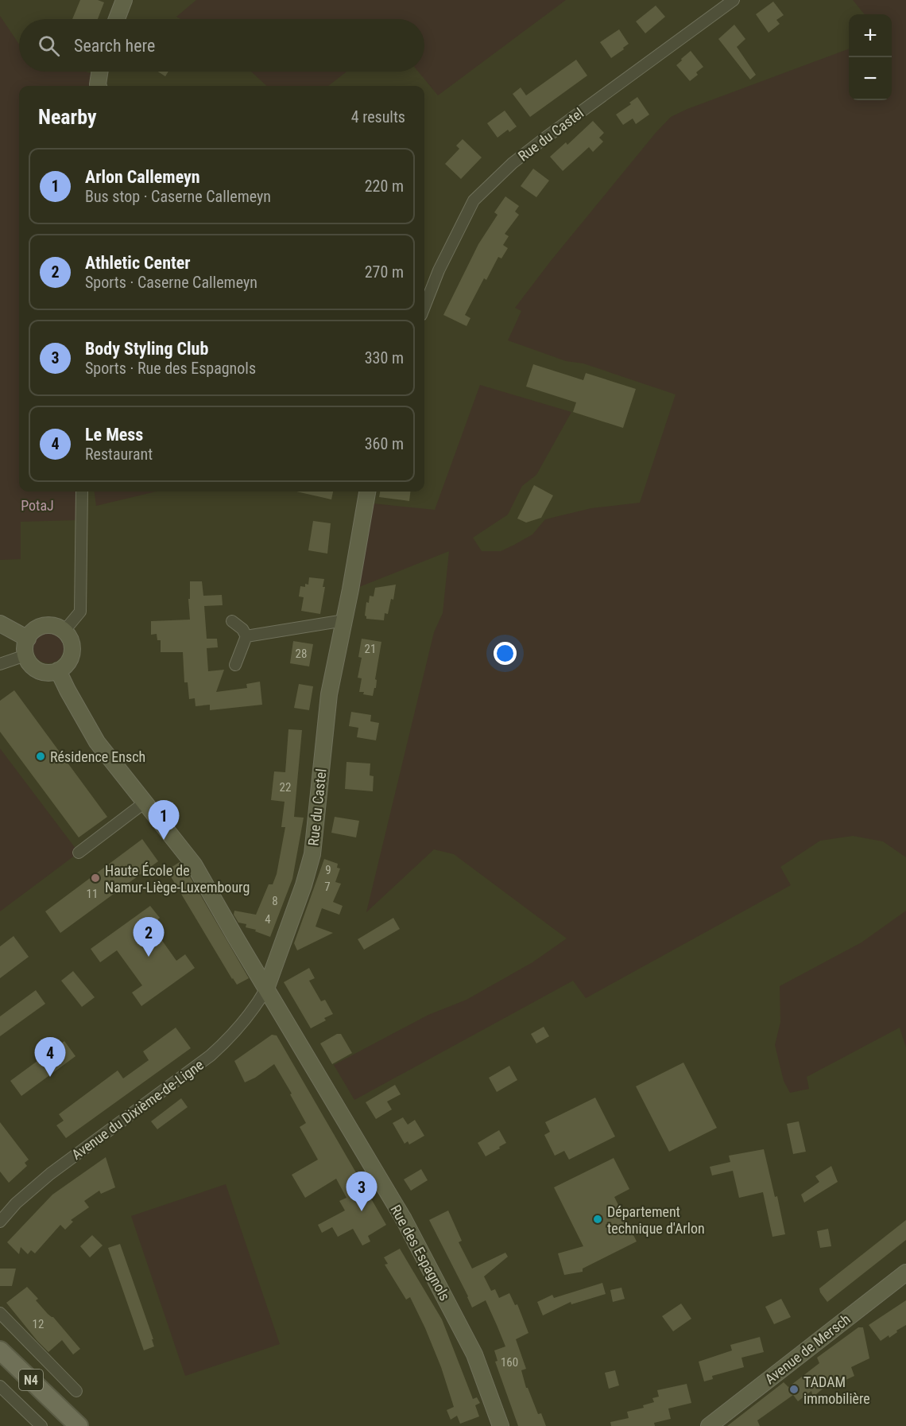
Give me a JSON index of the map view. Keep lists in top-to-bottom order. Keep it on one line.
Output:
{"streets":{"main road":["N4"],"street":["Rue du Castel","Avenue du Dixième-de-Ligne","Rue des Espagnols","Avenue de Mersch"]},"crossings":[["Rue du Castel","Avenue du Dixième-de-Ligne"],["Rue du Castel","Rue des Espagnols"],["Avenue du Dixième-de-Ligne","Rue des Espagnols"]],"parks":["PotaJ"],"places":["Résidence Ensch","Haute École de Namur-Liège-Luxembourg","Département technique d'Arlon","TADAM immobilière"],"house_numbers":["21","28","22","9","7","11","8","4","12","160"],"page":{"map_buttons":["+","−"],"search":"Search here","heading":["Nearby","4 results"],"list":[{"mark":"1","name":"Arlon Callemeyn","note":"Bus stop · Caserne Callemeyn","value":"220 m"},{"mark":"2","name":"Athletic Center","note":"Sports · Caserne Callemeyn","value":"270 m"},{"mark":"3","name":"Body Styling Club","note":"Sports · Rue des Espagnols","value":"330 m"},{"mark":"4","name":"Le Mess","note":"Restaurant","value":"360 m"}],"pins":["1","2","4","3"]}}
